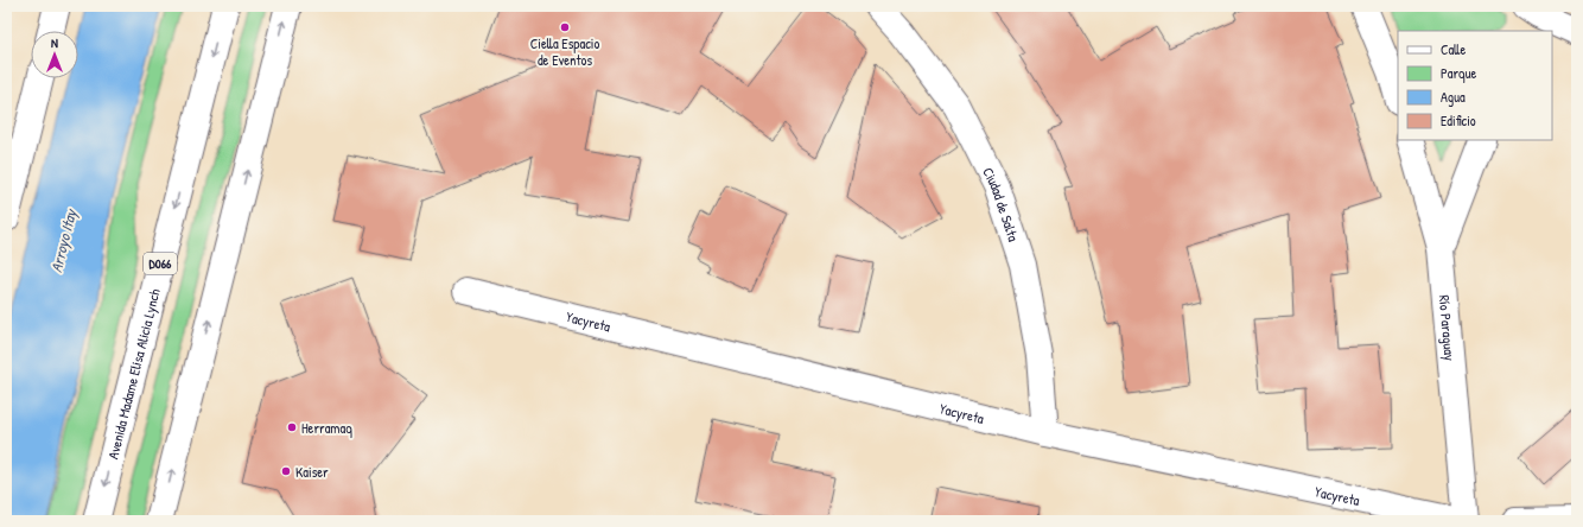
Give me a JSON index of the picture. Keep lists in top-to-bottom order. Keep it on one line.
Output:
{"streets":{"main road":["Ciudad de Salta","D066","Yacyreta","Río Paraguay","Avenida Madame Elisa Alicia Lynch"]},"crossings":[["Ciudad de Salta","Yacyreta"]],"water":["Arroyo Itay"],"places":["Ciella Espacio de Eventos","Herramaq","Kaiser"],"legend":["Calle","Parque","Agua","Edificio"],"north":"top"}
